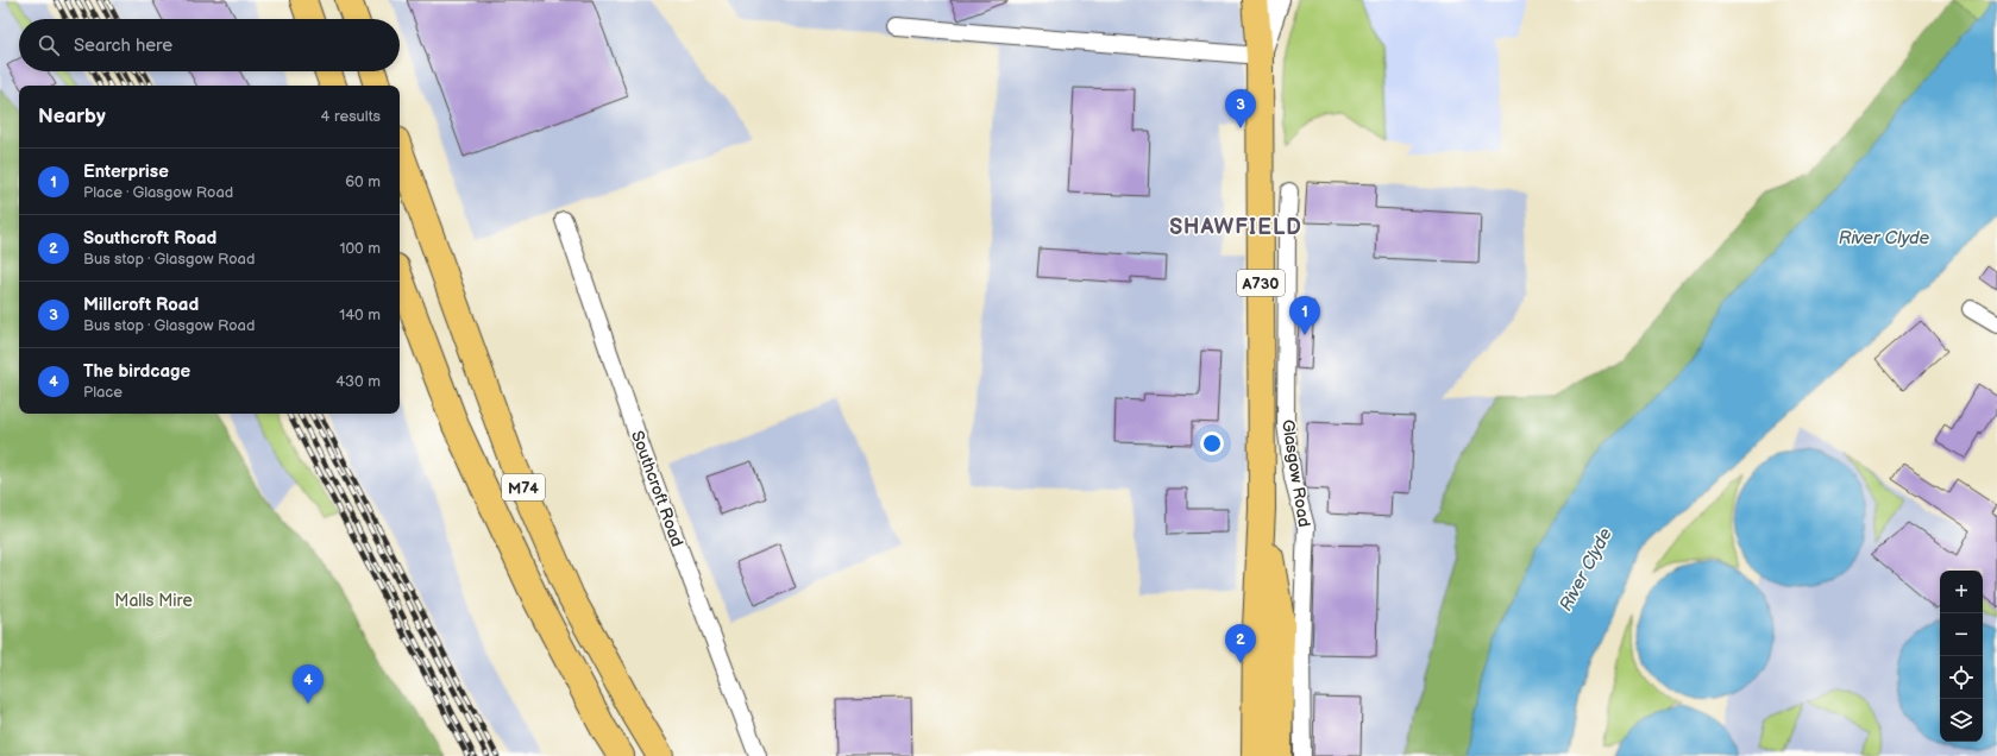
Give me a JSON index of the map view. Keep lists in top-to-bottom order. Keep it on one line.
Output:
{"streets":{"main road":["A730","Glasgow Road","M74"],"street":["Southcroft Road"]},"crossings":[["A730","Glasgow Road"]],"districts":["SHAWFIELD"],"water":["River Clyde"],"parks":["Malls Mire"],"page":{"search":"Search here","heading":["Nearby","4 results"],"pins":["3","1","2","4"],"list":[{"mark":"1","name":"Enterprise","note":"Place · Glasgow Road","value":"60 m"},{"mark":"2","name":"Southcroft Road","note":"Bus stop · Glasgow Road","value":"100 m"},{"mark":"3","name":"Millcroft Road","note":"Bus stop · Glasgow Road","value":"140 m"},{"mark":"4","name":"The birdcage","note":"Place","value":"430 m"}],"map_buttons":["+","−"]}}
